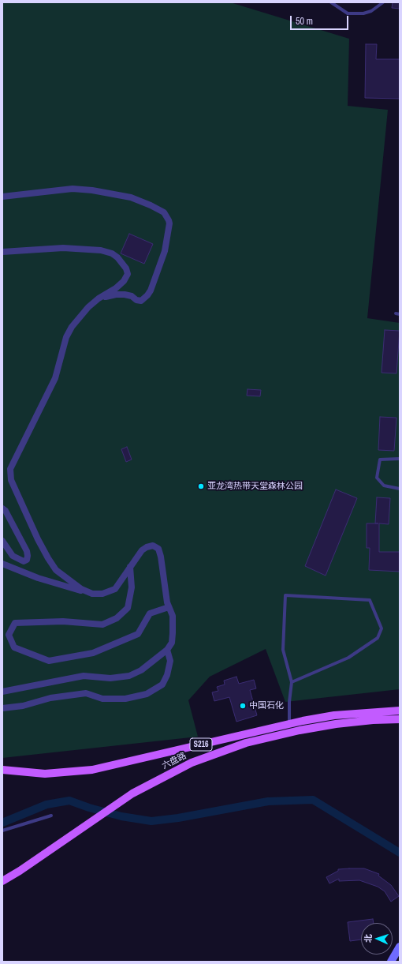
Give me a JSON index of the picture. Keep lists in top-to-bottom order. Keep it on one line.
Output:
{"streets":{"main road":["S216","六盘路"]},"places":["亚龙湾热带天堂森林公园","中国石化"],"scale_bar":"50 m","north":"left"}
